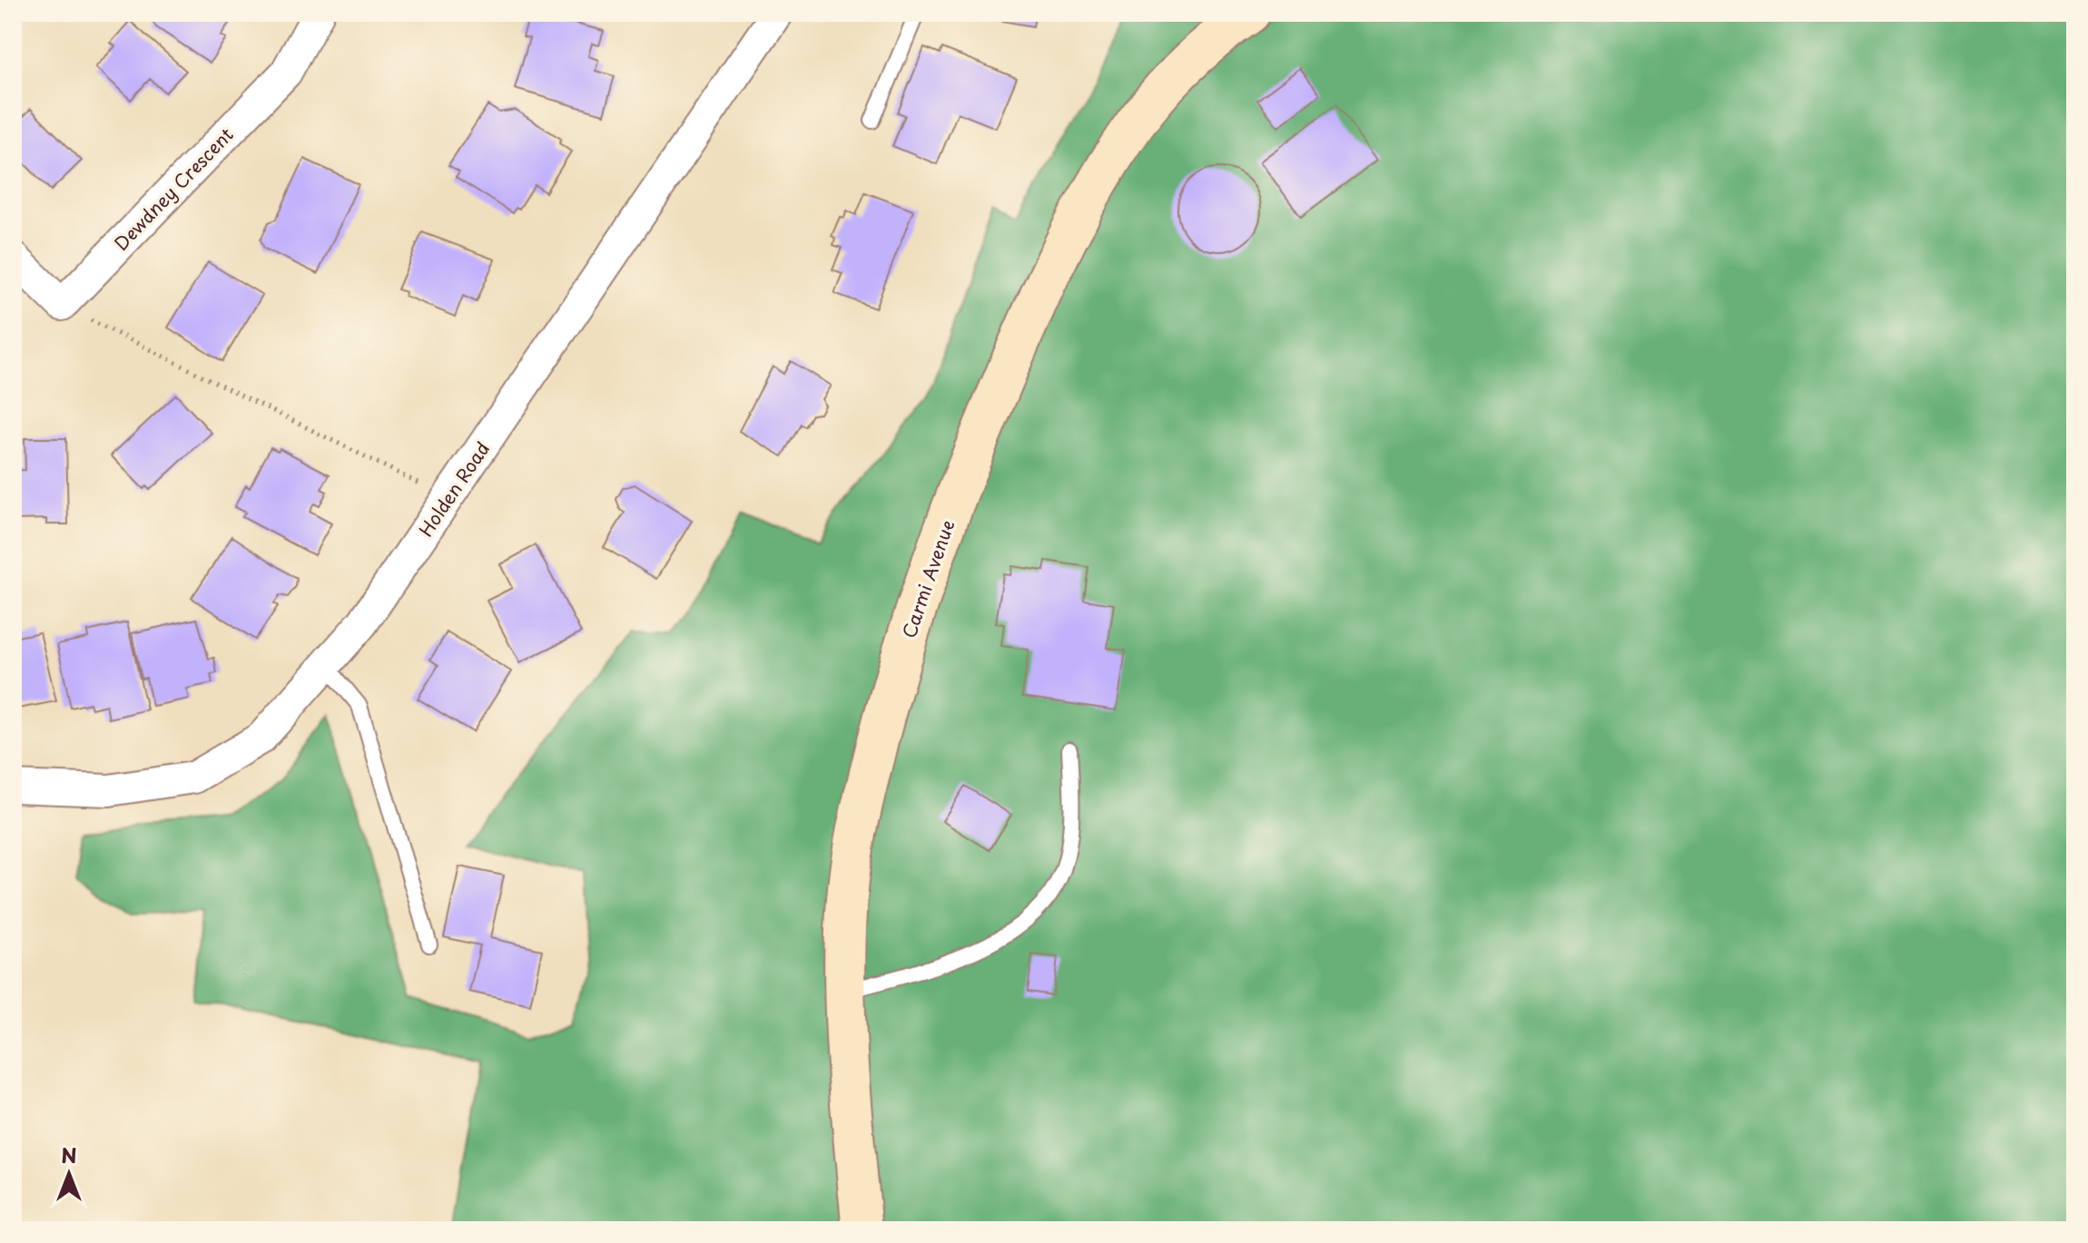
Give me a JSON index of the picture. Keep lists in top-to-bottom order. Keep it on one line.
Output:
{"streets":{"street":["Dewdney Crescent","Holden Road","Carmi Avenue"]},"north":"top"}
